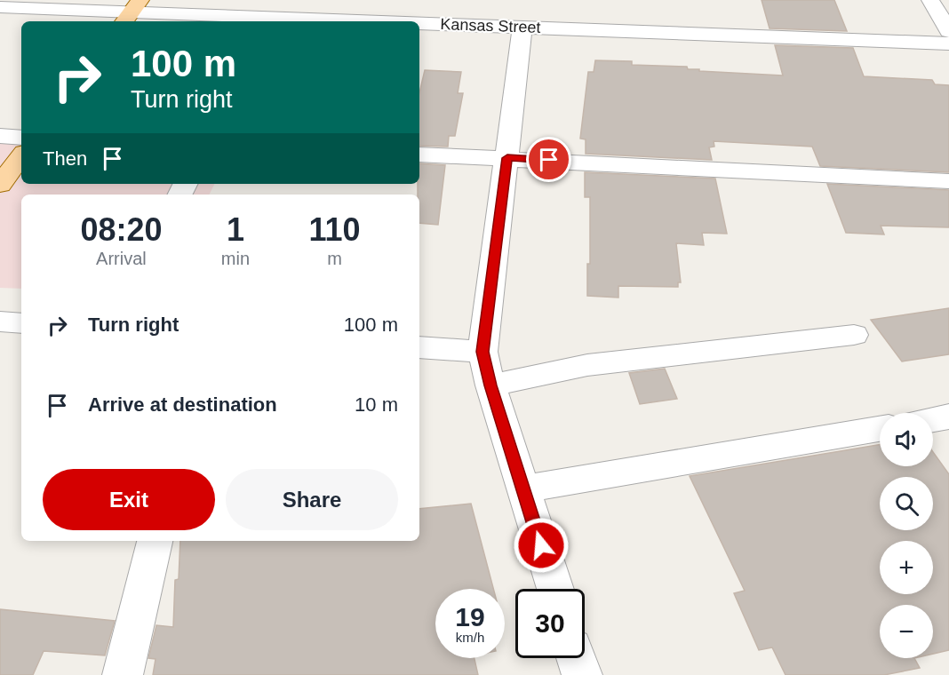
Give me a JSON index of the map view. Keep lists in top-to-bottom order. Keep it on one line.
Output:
{"streets":{"street":["Kansas Street"]},"page":{"turn":["100 m","Turn right"],"then":"Then","eta":["08:20","Arrival","1","min","110","m"],"list":[{"name":"Turn right","value":"100 m"},{"name":"Arrive at destination","value":"10 m"}],"map_buttons":["+","−"],"buttons":["Exit","Share"],"speed":"19 km/h","limit":"30"}}
